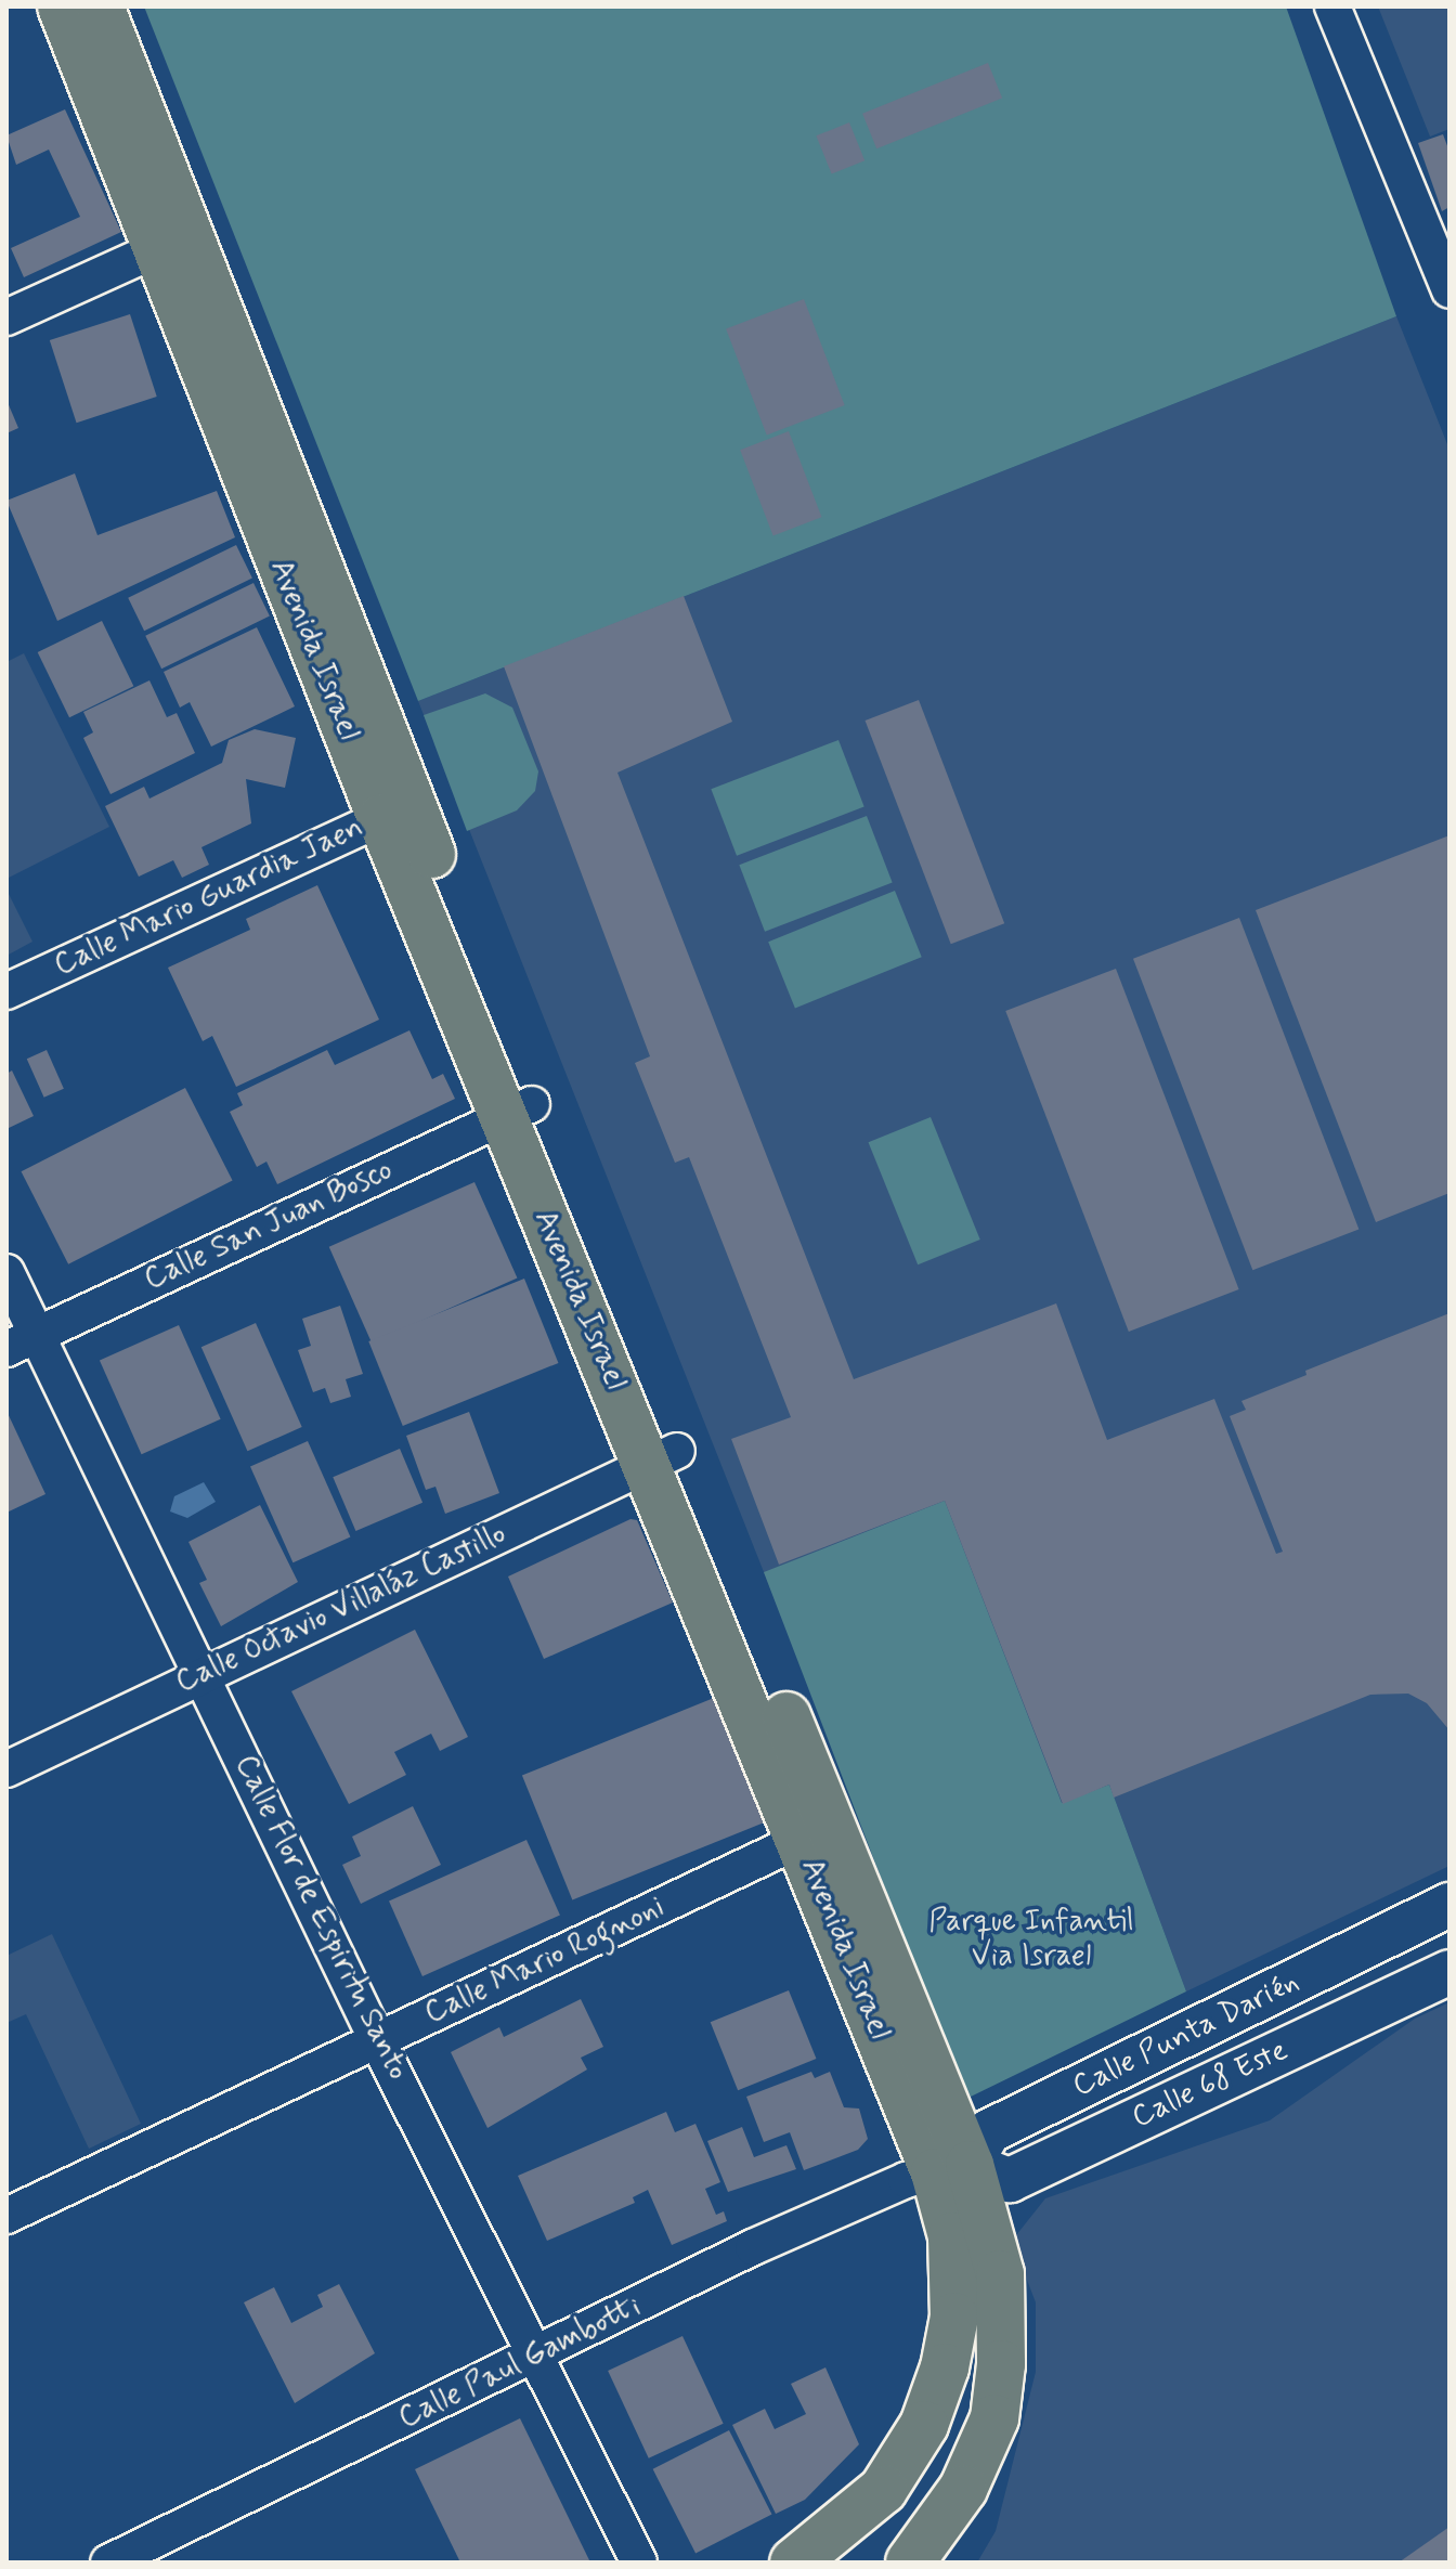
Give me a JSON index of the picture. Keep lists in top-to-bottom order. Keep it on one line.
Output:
{"streets":{"main road":["Avenida Israel"],"street":["Calle Mario Guardia Jaen","Calle San Juan Bosco","Calle Octavio Villaláz Castillo","Calle Flor de Espiritu Santo","Calle Mario Rognoni","Calle Punta Darién","Calle 68 Este","Calle Paul Gambotti"]},"crossings":[["Avenida Israel","Calle Mario Guardia Jaen"],["Avenida Israel","Calle San Juan Bosco"],["Avenida Israel","Calle Octavio Villaláz Castillo"],["Avenida Israel","Calle Mario Rognoni"],["Avenida Israel","Calle Punta Darién"],["Avenida Israel","Calle 68 Este"],["Avenida Israel","Calle Paul Gambotti"],["Calle San Juan Bosco","Calle Flor de Espiritu Santo"],["Calle Octavio Villaláz Castillo","Calle Flor de Espiritu Santo"],["Calle Flor de Espiritu Santo","Calle Mario Rognoni"],["Calle Flor de Espiritu Santo","Calle Paul Gambotti"],["Calle Punta Darién","Calle 68 Este"],["Calle Punta Darién","Calle Paul Gambotti"],["Calle 68 Este","Calle Paul Gambotti"]],"parks":["Parque Infantil Via Israel"]}
